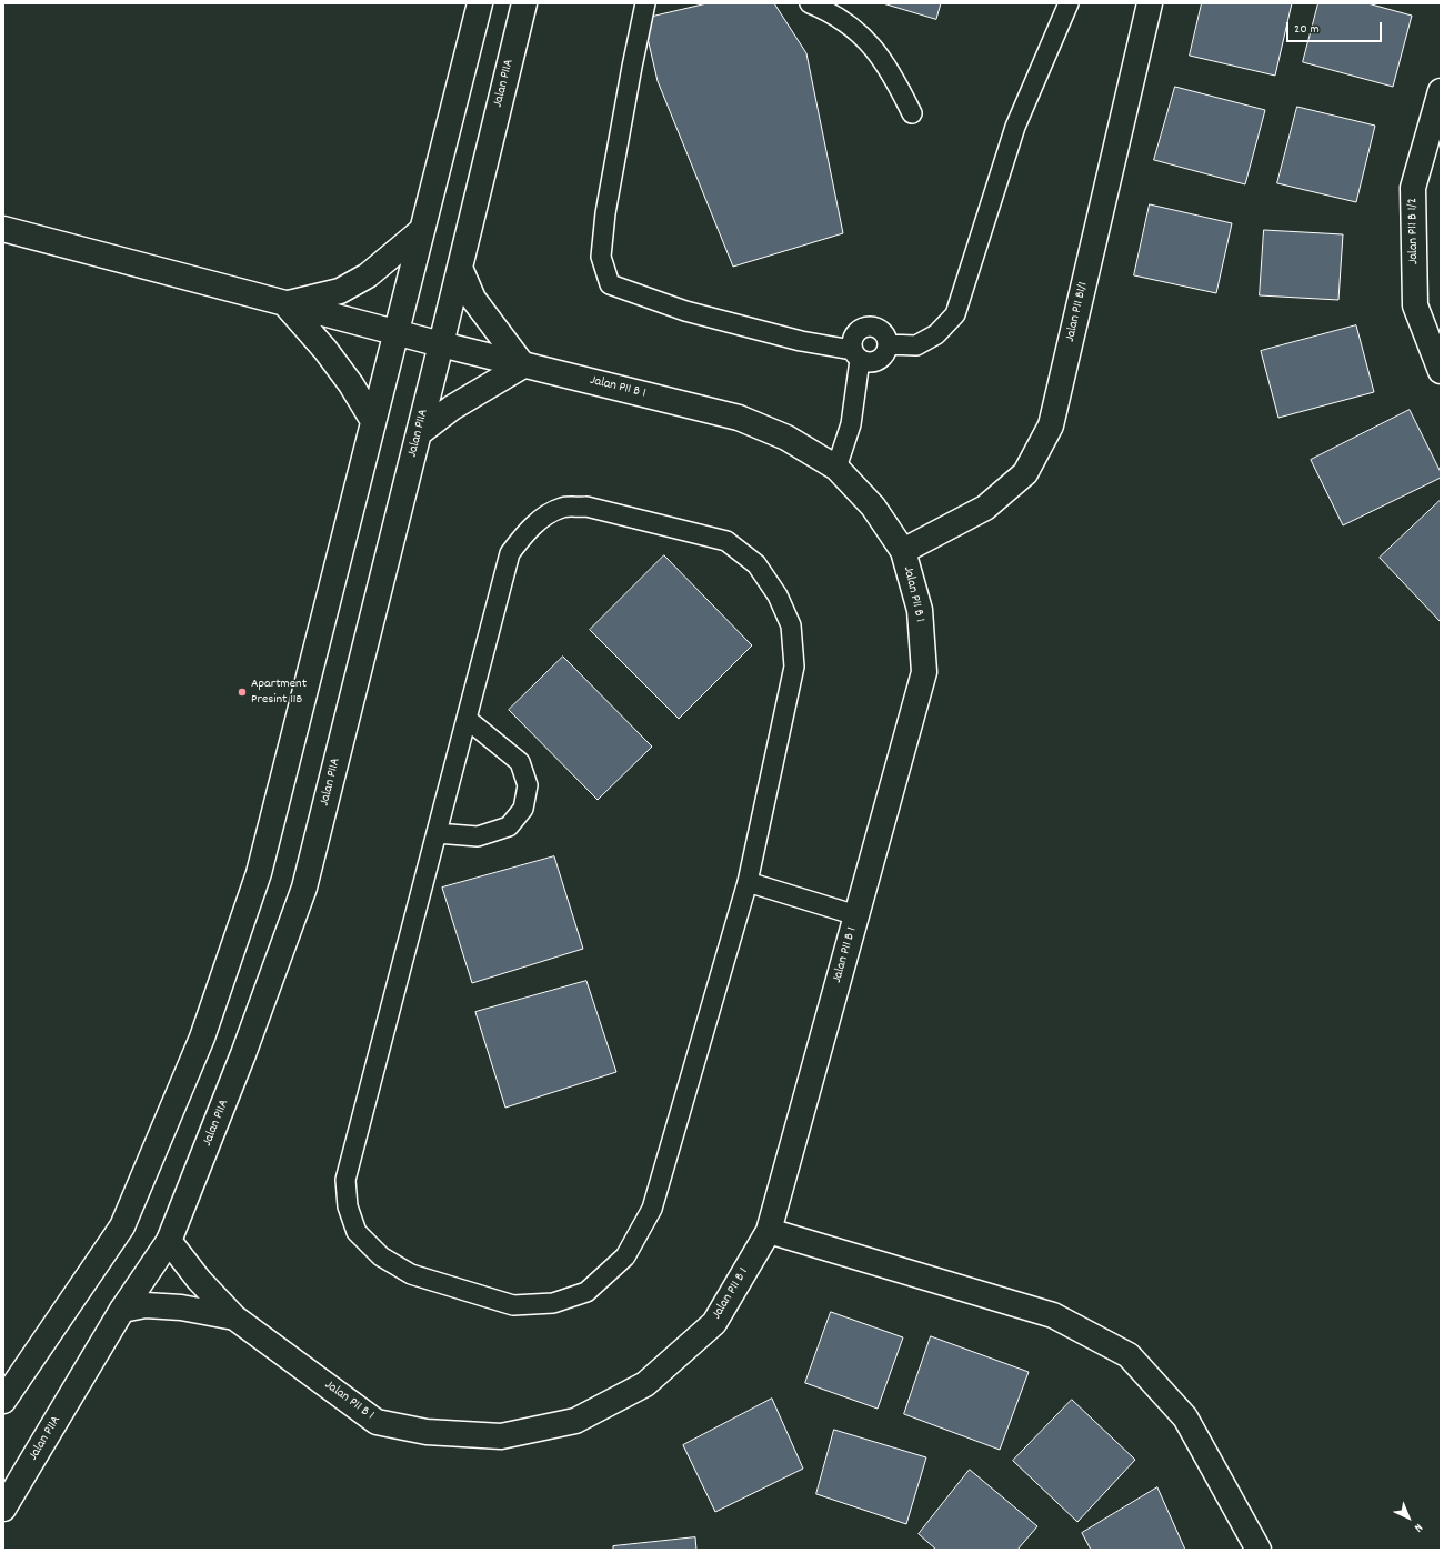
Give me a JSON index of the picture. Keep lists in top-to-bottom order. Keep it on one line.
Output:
{"streets":{"street":["Jalan P11A","Jalan P11 B 1/2","Jalan P11 B1/1","Jalan P11 B 1"]},"crossings":[["Jalan P11A","Jalan P11 B 1"],["Jalan P11 B1/1","Jalan P11 B 1"]],"places":["Apartment Presint 11B"],"scale_bar":"20 m","north":"bottom right"}
